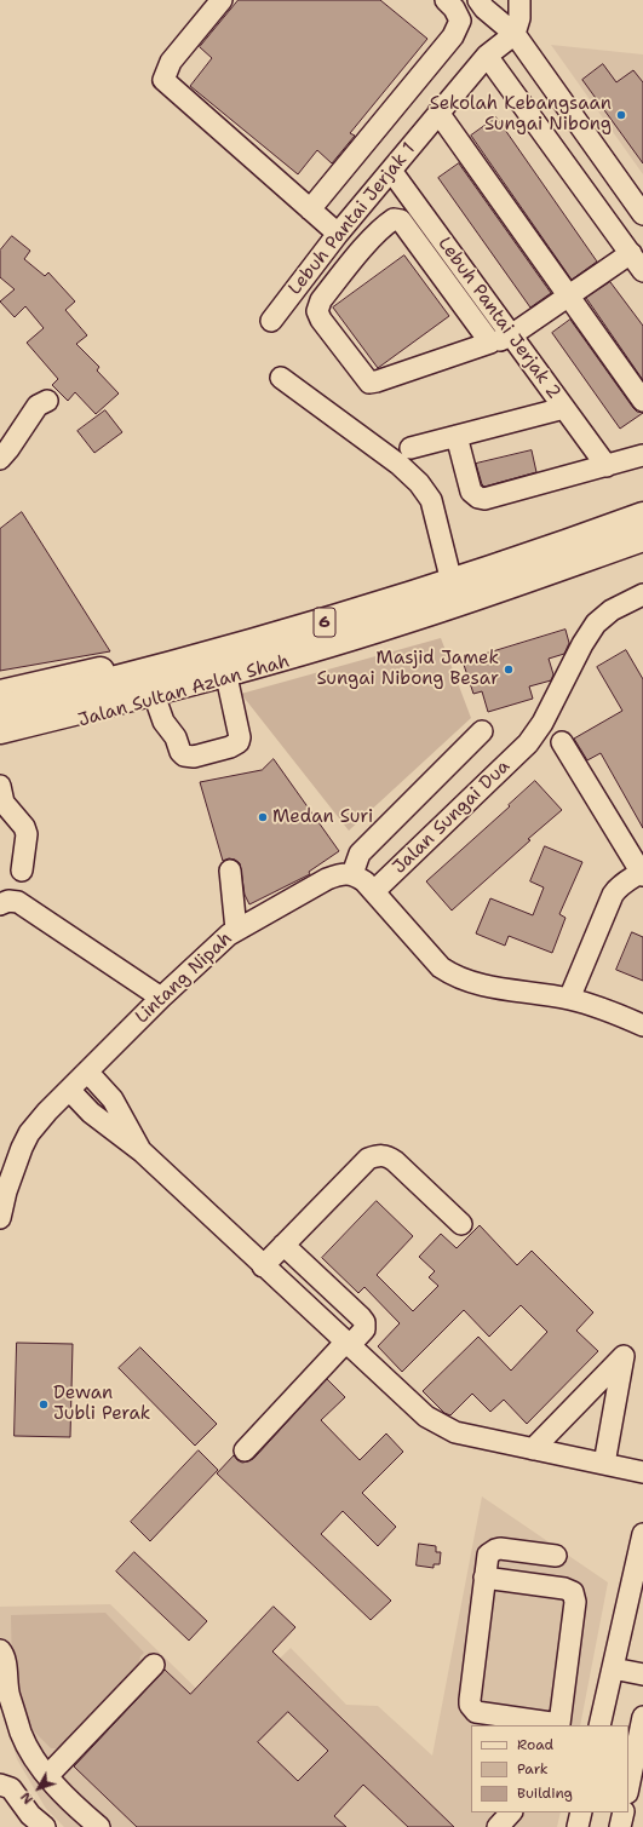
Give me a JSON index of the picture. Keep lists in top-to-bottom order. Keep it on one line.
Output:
{"streets":{"main road":["6","Jalan Sultan Azlan Shah"],"street":["Lebuh Pantai Jerjak 1","Lebuh Pantai Jerjak 2","Jalan Sungai Dua","Lintang Nipah"]},"crossings":[["Lebuh Pantai Jerjak 1","Lebuh Pantai Jerjak 2"]],"places":["Sekolah Kebangsaan Sungai Nibong","Masjid Jamek Sungai Nibong Besar","Medan Suri","Dewan Jubli Perak"],"legend":["Road","Park","Building"],"north":"bottom left"}
